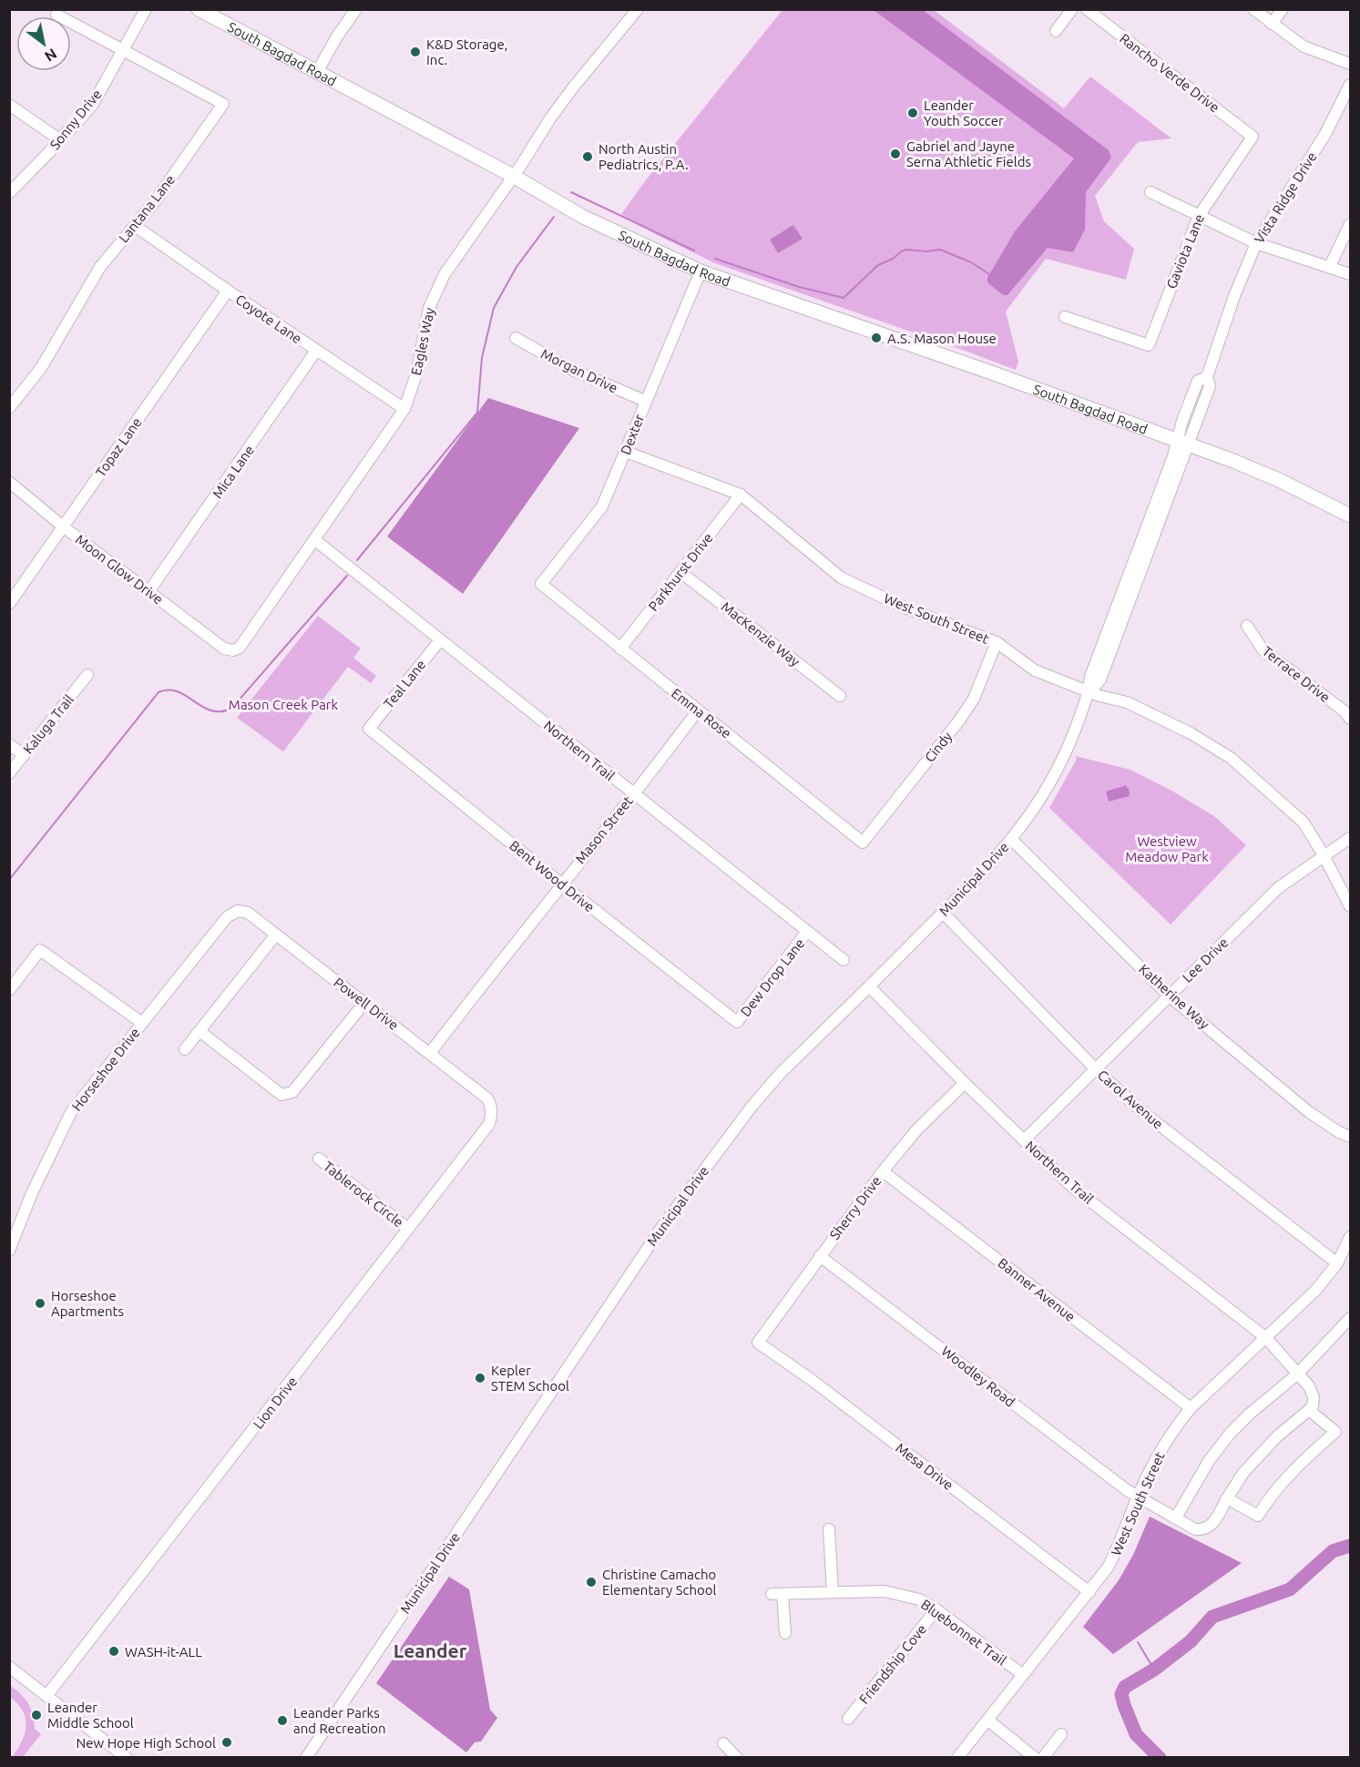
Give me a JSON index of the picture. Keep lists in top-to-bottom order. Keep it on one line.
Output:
{"streets":{"main road":["South Bagdad Road"],"street":["Rancho Verde Drive","Sonny Drive","Vista Ridge Drive","Lantana Lane","Gaviota Lane","Coyote Lane","Eagles Way","Morgan Drive","Dexter","Topaz Lane","Mica Lane","Moon Glow Drive","Parkhurst Drive","West South Street","MacKenzie Way","Terrace Drive","Teal Lane","Emma Rose","Kaluga Trail","Cindy","Northern Trail","Mason Street","Bent Wood Drive","Municipal Drive","Lee Drive","Dew Drop Lane","Katherine Way","Powell Drive","Horseshoe Drive","Carol Avenue","Tablerock Circle","Sherry Drive","Banner Avenue","Woodley Road","Lion Drive","Mesa Drive","Bluebonnet Trail","Friendship Cove"]},"crossings":[["South Bagdad Road","Vista Ridge Drive"],["South Bagdad Road","Eagles Way"],["South Bagdad Road","Dexter"],["South Bagdad Road","Municipal Drive"],["Rancho Verde Drive","Gaviota Lane"],["Sonny Drive","Lantana Lane"],["Vista Ridge Drive","Municipal Drive"],["Lantana Lane","Coyote Lane"],["Coyote Lane","Eagles Way"],["Coyote Lane","Topaz Lane"],["Coyote Lane","Mica Lane"],["Eagles Way","Moon Glow Drive"],["Eagles Way","Northern Trail"],["Morgan Drive","Dexter"],["Dexter","West South Street"],["Dexter","Emma Rose"],["Topaz Lane","Moon Glow Drive"],["Mica Lane","Moon Glow Drive"],["Parkhurst Drive","West South Street"],["Parkhurst Drive","MacKenzie Way"],["Parkhurst Drive","Emma Rose"],["West South Street","Cindy"],["West South Street","Northern Trail"],["West South Street","Municipal Drive"],["West South Street","Lee Drive"],["West South Street","Carol Avenue"],["West South Street","Banner Avenue"],["West South Street","Woodley Road"],["West South Street","Mesa Drive"],["West South Street","Bluebonnet Trail"],["Teal Lane","Northern Trail"],["Teal Lane","Bent Wood Drive"],["Emma Rose","Cindy"],["Emma Rose","Mason Street"],["Northern Trail","Mason Street"],["Northern Trail","Municipal Drive"],["Northern Trail","Lee Drive"],["Northern Trail","Dew Drop Lane"],["Northern Trail","Sherry Drive"],["Mason Street","Bent Wood Drive"],["Mason Street","Powell Drive"],["Bent Wood Drive","Dew Drop Lane"],["Municipal Drive","Katherine Way"],["Municipal Drive","Carol Avenue"],["Lee Drive","Katherine Way"],["Lee Drive","Carol Avenue"],["Powell Drive","Horseshoe Drive"],["Powell Drive","Lion Drive"],["Tablerock Circle","Lion Drive"],["Sherry Drive","Banner Avenue"],["Sherry Drive","Woodley Road"],["Sherry Drive","Mesa Drive"],["Bluebonnet Trail","Friendship Cove"]],"districts":["Leander"],"parks":["Mason Creek Park","Westview Meadow Park"],"places":["K&D Storage, Inc.","Leander Youth Soccer","Gabriel and Jayne Serna Athletic Fields","North Austin Pediatrics, P.A.","A.S. Mason House","Horseshoe Apartments","Kepler STEM School","Christine Camacho Elementary School","WASH-it-ALL","Leander Middle School","Leander Parks and Recreation","New Hope High School"],"north":"bottom right"}
